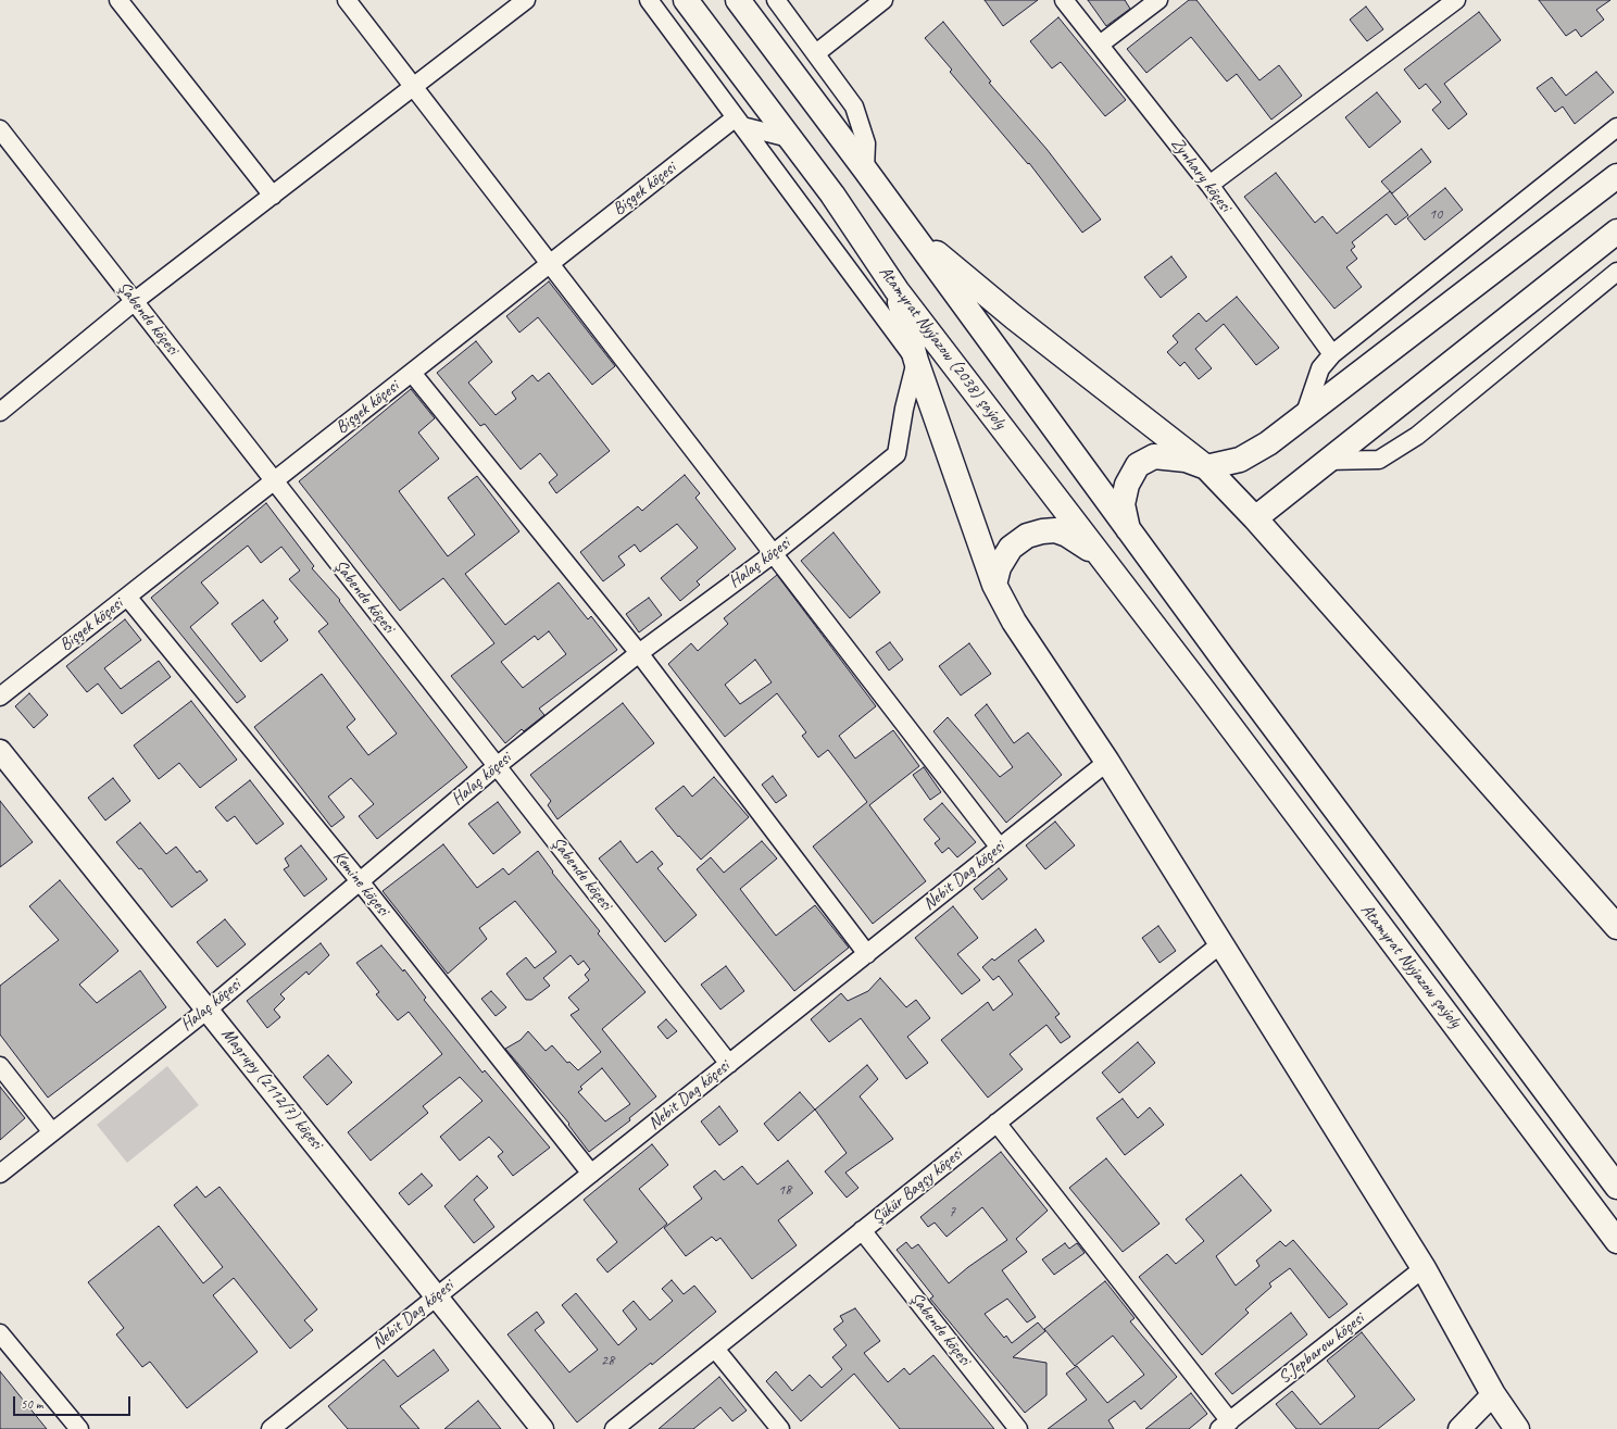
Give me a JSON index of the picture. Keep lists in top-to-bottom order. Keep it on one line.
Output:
{"streets":{"main road":["Atamyrat Nyýazow (2038) şaýoly","Atamyrat Nyýazow şaýoly"],"street":["Zynhary köçesi","Bişgek köçesi","Şabende köçesi","Halaç köçesi","Nebit Dag köçesi","Kemine köçesi","Magrupy (2112/7) köçesi","Şükür Bagşy köçesi","S.Jepbarow köçesi"]},"crossings":[["Bişgek köçesi","Şabende köçesi"],["Bişgek köçesi","Kemine köçesi"],["Şabende köçesi","Halaç köçesi"],["Şabende köçesi","Nebit Dag köçesi"],["Şabende köçesi","Şükür Bagşy köçesi"],["Atamyrat Nyýazow (2038) şaýoly","Atamyrat Nyýazow şaýoly"],["Halaç köçesi","Kemine köçesi"],["Halaç köçesi","Magrupy (2112/7) köçesi"],["Nebit Dag köçesi","Kemine köçesi"],["Nebit Dag köçesi","Magrupy (2112/7) köçesi"]],"house_numbers":["10","18","7","28"],"scale_bar":"50 m"}
